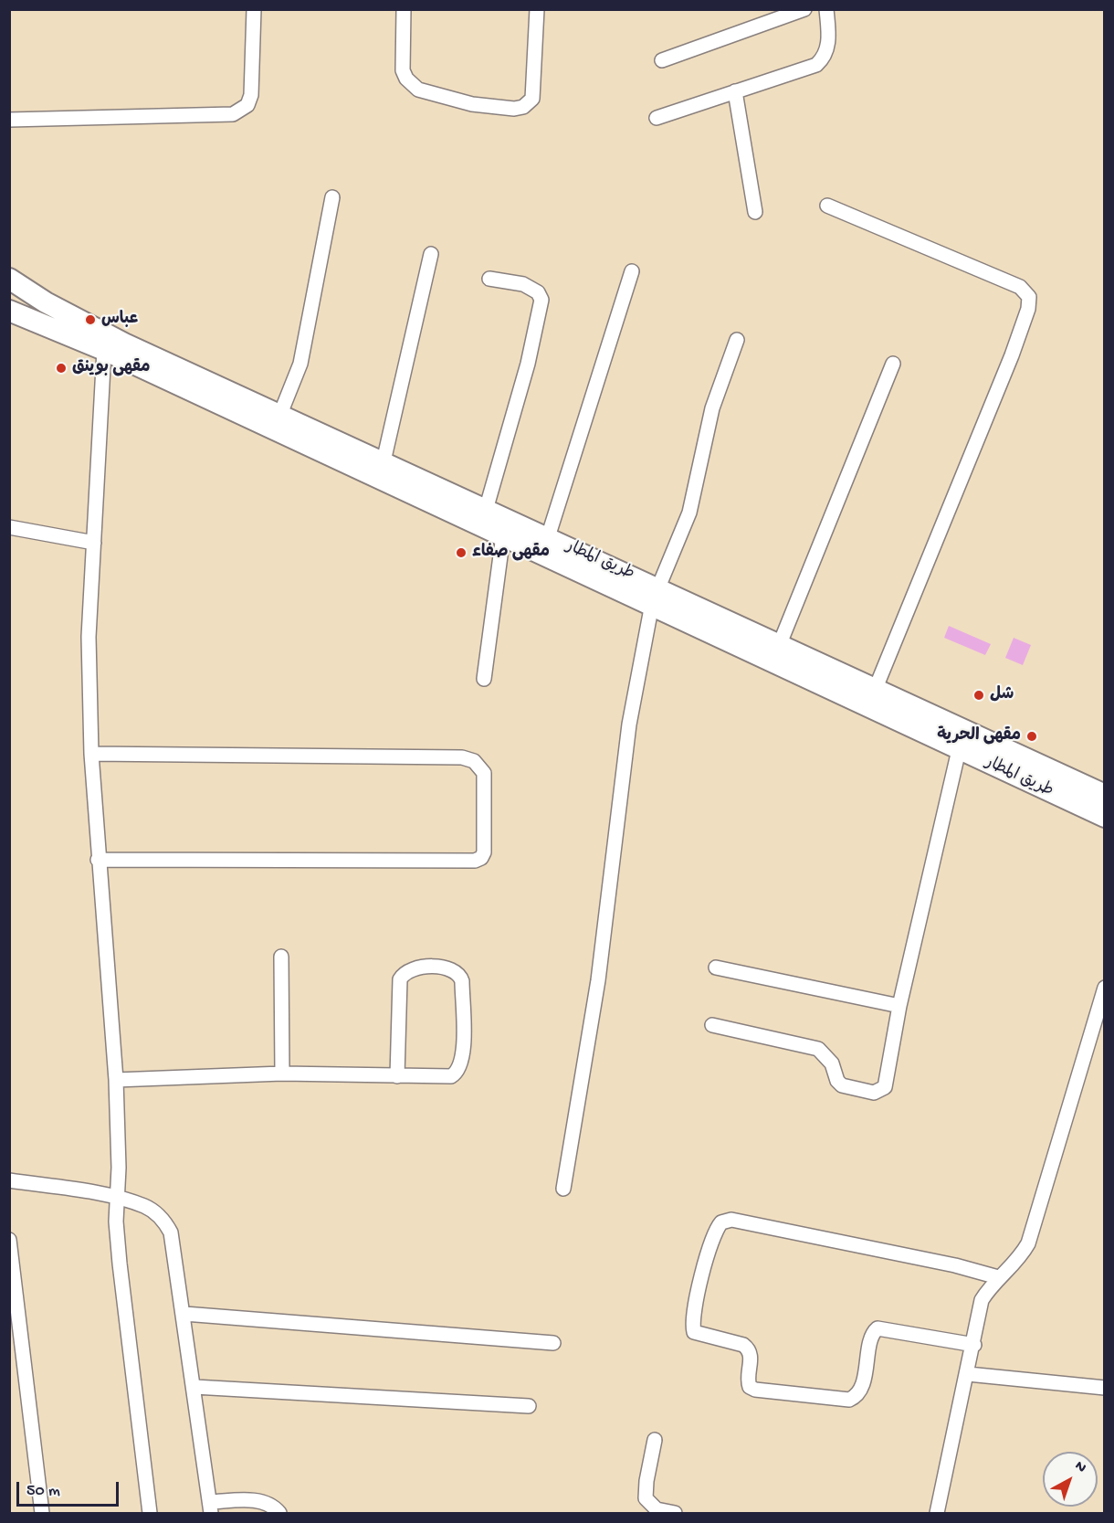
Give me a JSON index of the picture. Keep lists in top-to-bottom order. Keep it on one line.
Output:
{"streets":{"main road":["طريق المطار"]},"places":["عباس","مقهى بوينق","مقهى صفاء","شل","مقهى الحرية"],"scale_bar":"50 m","north":"top right"}
